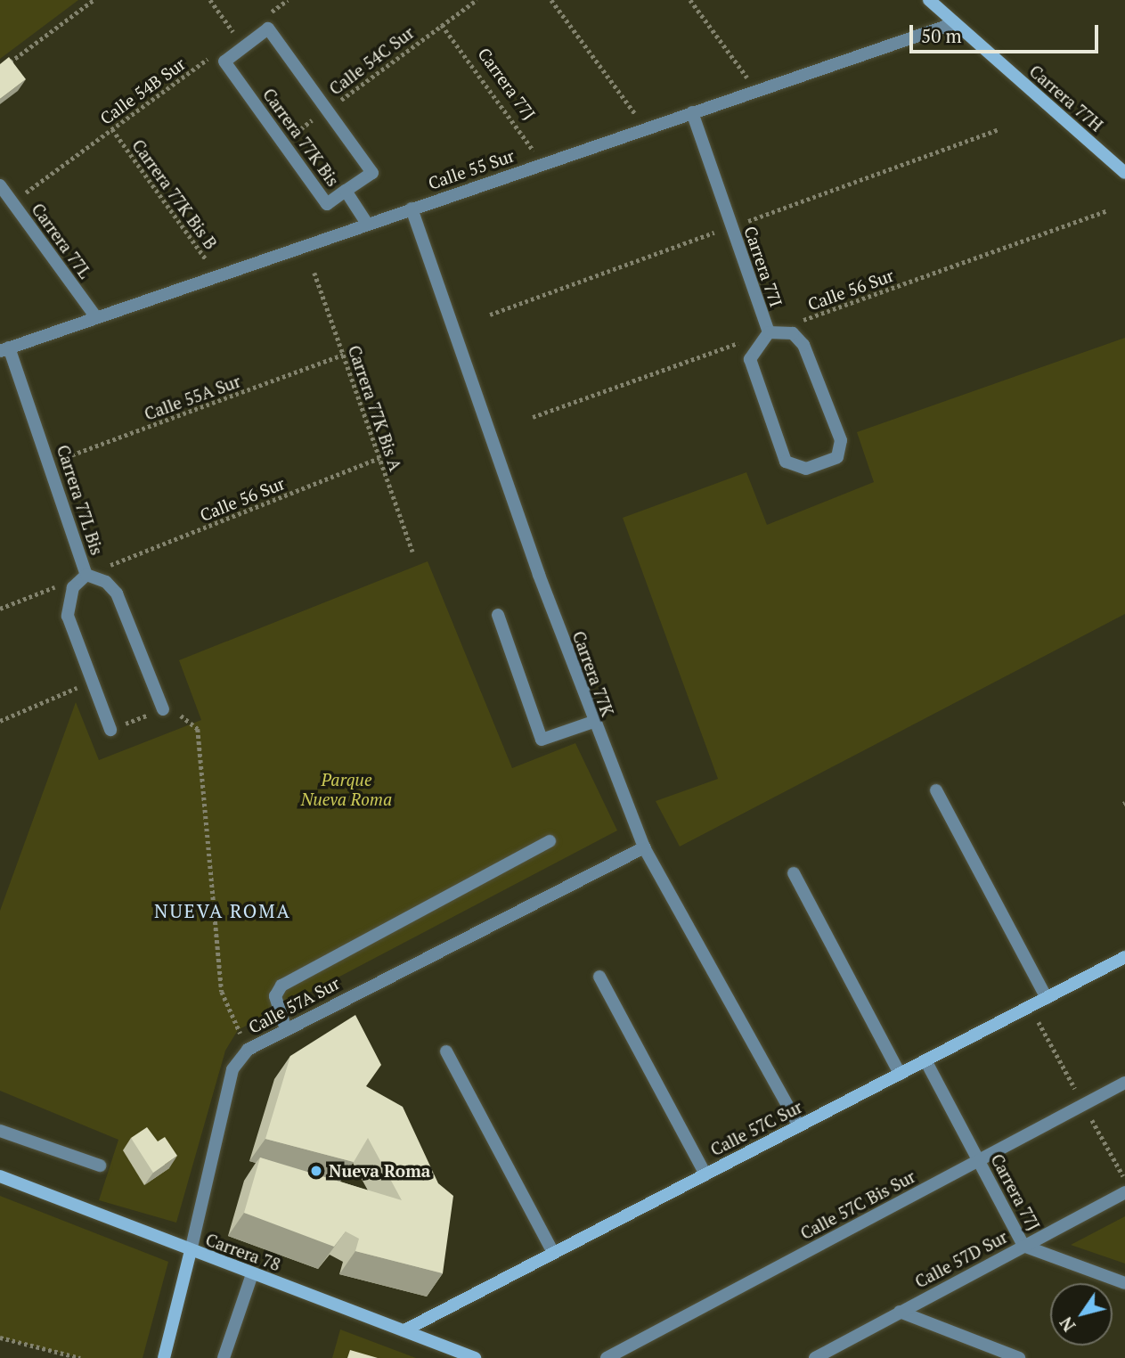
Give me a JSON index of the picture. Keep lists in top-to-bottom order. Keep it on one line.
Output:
{"streets":{"street":["Carrera 77J","Carrera 77H","Carrera 77K Bis","Calle 55 Sur","Carrera 77L","Carrera 77I","Carrera 77L Bis","Carrera 77K","Calle 57A Sur","Calle 57C Sur","Calle 57C Bis Sur","Carrera 78","Calle 57D Sur"],"path":["Calle 54C Sur","Calle 54B Sur","Carrera 77K Bis B","Calle 56 Sur","Calle 55A Sur","Carrera 77K Bis A"]},"crossings":[["Calle 54C Sur","Carrera 77J"],["Calle 54C Sur","Carrera 77K Bis"],["Carrera 77J","Calle 55 Sur"],["Carrera 77J","Calle 57C Sur"],["Carrera 77J","Calle 57C Bis Sur"],["Carrera 77J","Calle 57D Sur"],["Calle 54B Sur","Carrera 77K Bis B"],["Calle 54B Sur","Carrera 77L"],["Carrera 77H","Calle 55 Sur"],["Carrera 77K Bis","Calle 55 Sur"],["Calle 55 Sur","Carrera 77K Bis B"],["Calle 55 Sur","Carrera 77L"],["Calle 55 Sur","Carrera 77I"],["Calle 55 Sur","Carrera 77L Bis"],["Calle 55 Sur","Carrera 77K"],["Carrera 77I","Calle 56 Sur"],["Calle 56 Sur","Carrera 77K Bis A"],["Calle 55A Sur","Carrera 77K Bis A"],["Calle 55A Sur","Carrera 77L Bis"],["Carrera 77K","Calle 57A Sur"],["Carrera 77K","Calle 57C Sur"],["Calle 57A Sur","Carrera 78"],["Calle 57C Sur","Carrera 78"]],"districts":["NUEVA ROMA"],"parks":["Parque Nueva Roma"],"places":["Nueva Roma"],"scale_bar":"50 m","north":"bottom left"}
